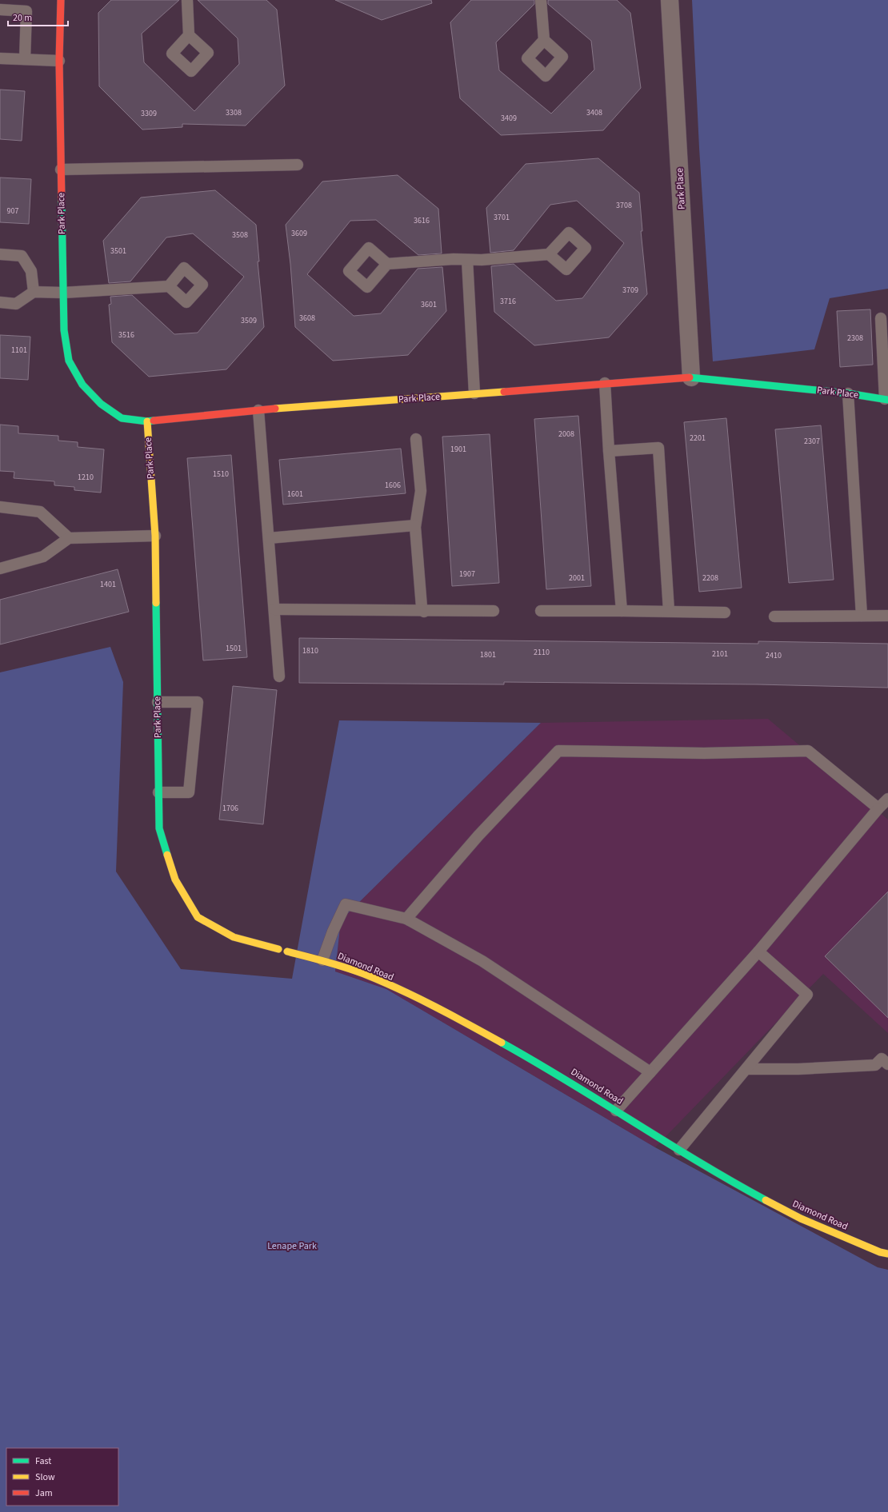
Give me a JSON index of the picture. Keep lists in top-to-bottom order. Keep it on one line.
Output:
{"streets":{"street":["Park Place","Diamond Road"]},"parks":["Lenape Park"],"house_numbers":["3308","3408","3309","3409","3708","907","3701","3616","3609","3508","3501","3709","3716","3601","3608","3509","3516","2308","1101","2008","2201","2307","1901","1510","1210","1606","1601","1907","2001","2208","1401","1501","1810","2110","2101","1801","2410","1706"],"legend":["Fast","Slow","Jam"],"scale_bar":"20 m"}
